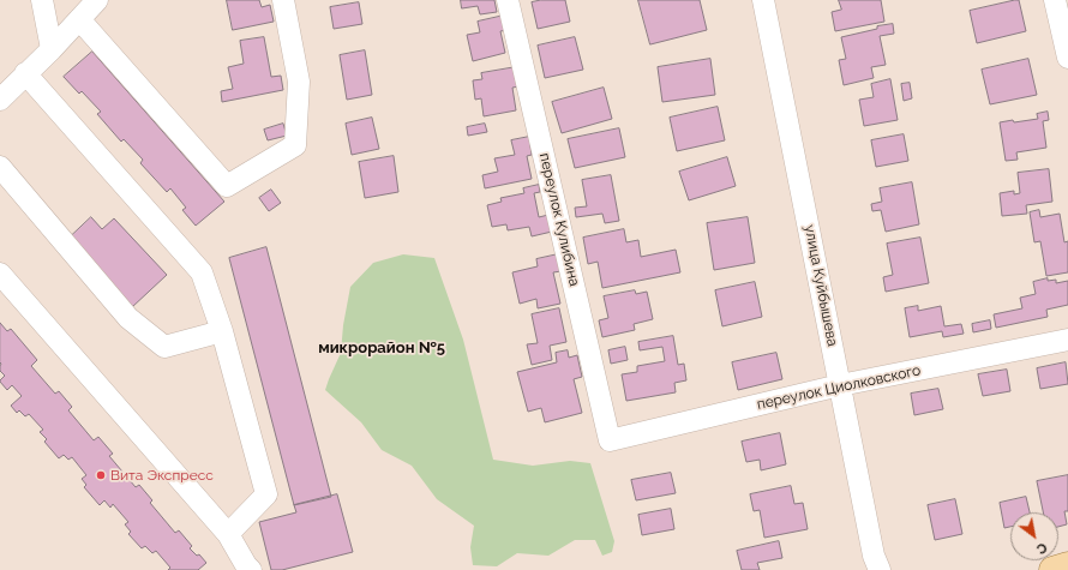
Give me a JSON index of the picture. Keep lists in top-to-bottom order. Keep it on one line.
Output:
{"streets":{"street":["переулок Кулибина","улица Куйбышева","переулок Циолковского"]},"crossings":[["переулок Кулибина","переулок Циолковского"],["улица Куйбышева","переулок Циолковского"]],"districts":["микрорайон №5"],"places":["Вита Экспресс"],"north":"bottom right"}
